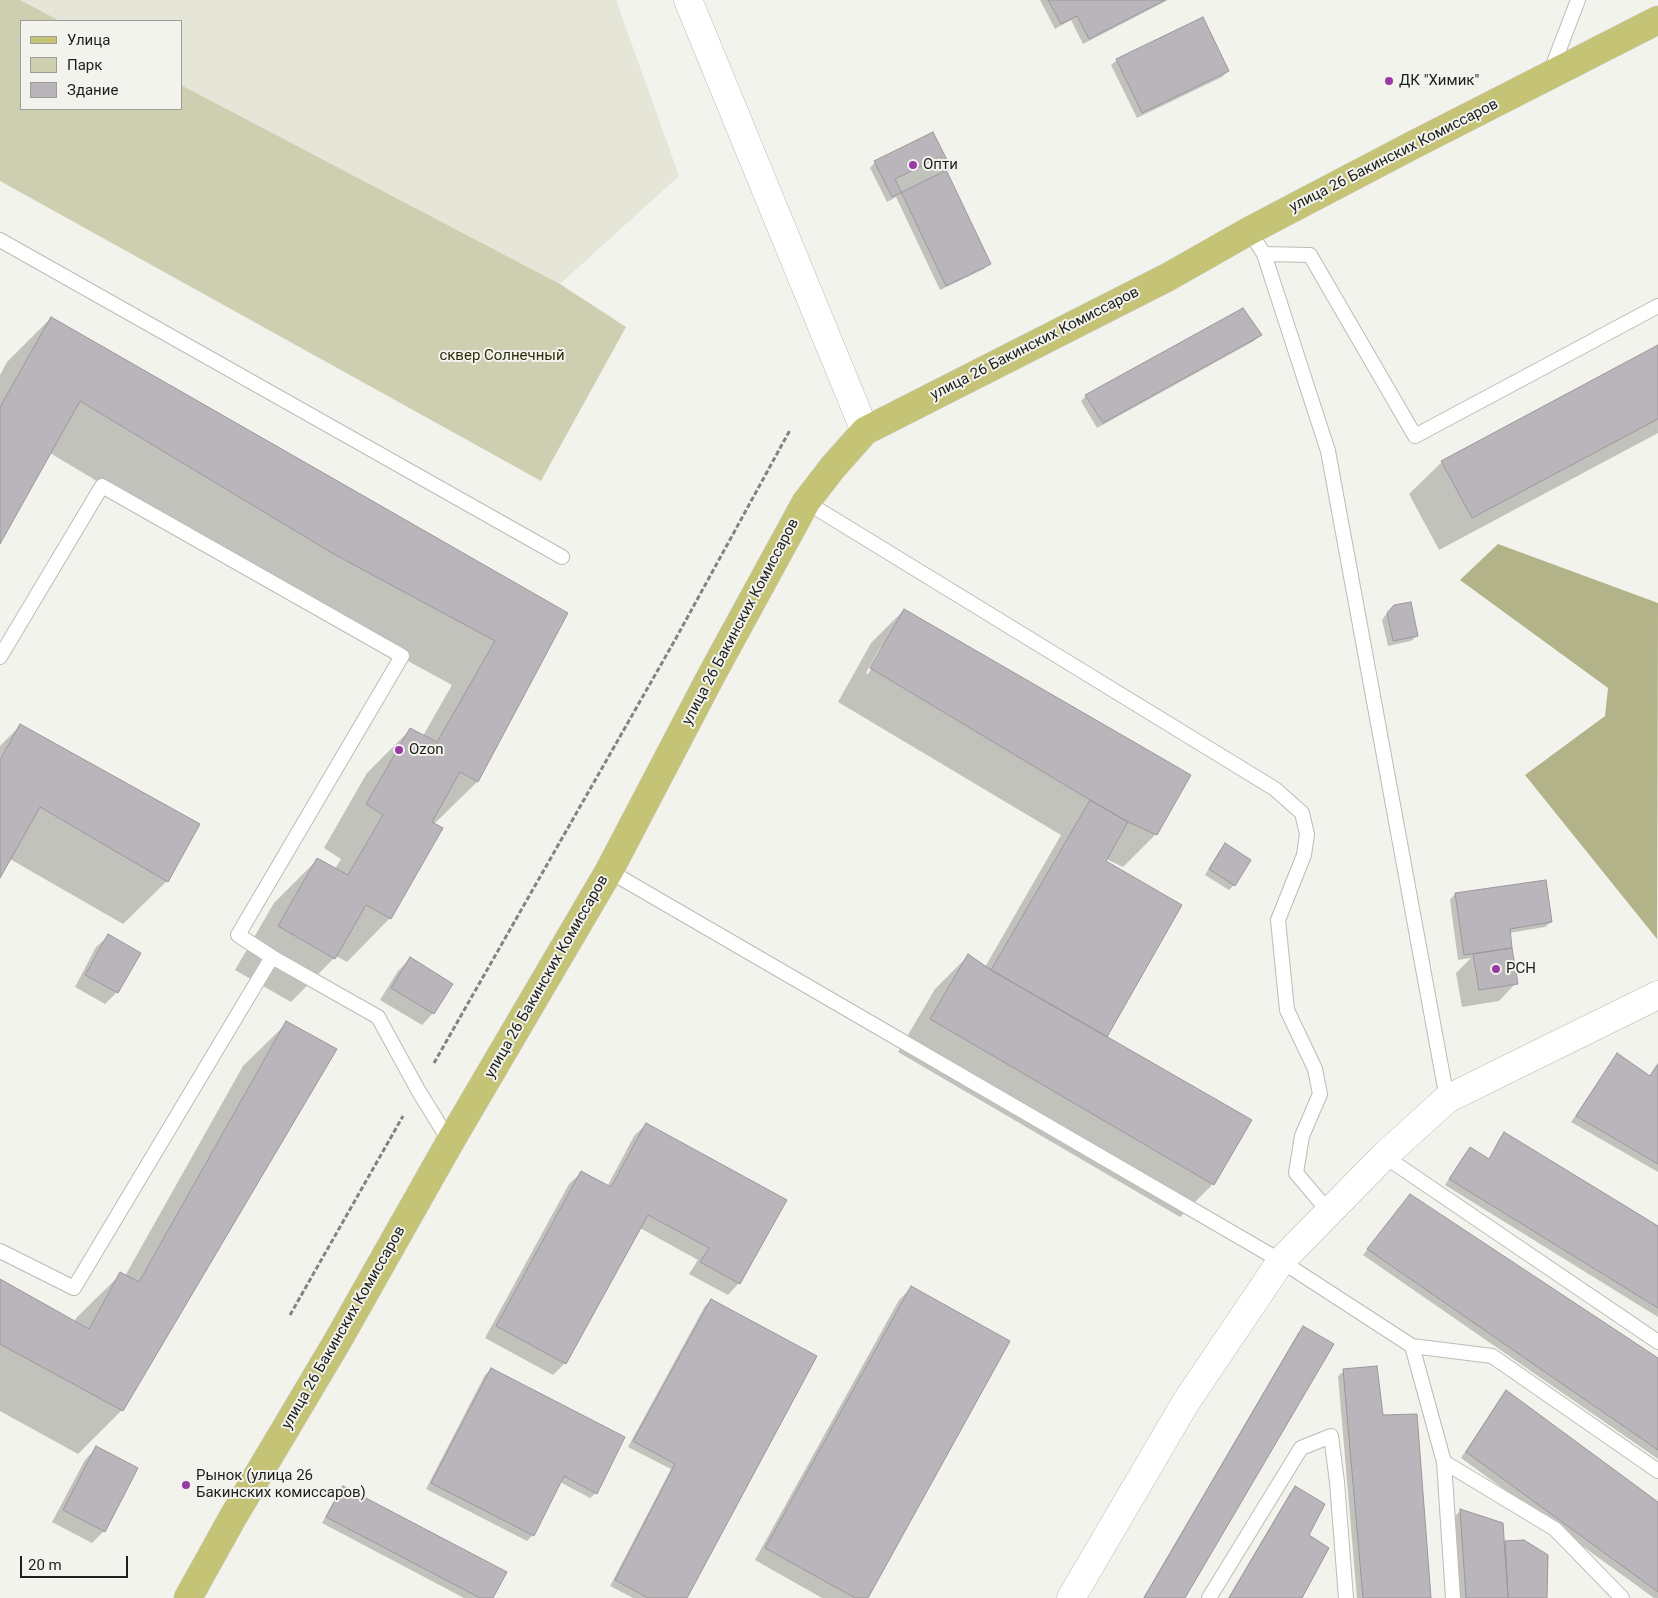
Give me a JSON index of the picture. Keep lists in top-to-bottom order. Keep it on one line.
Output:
{"streets":{"main road":["улица 26 Бакинских Комиссаров"]},"parks":["сквер Солнечный"],"places":["ДК \"Химик\"","Опти","Ozon","РСН","Рынок (улица 26 Бакинских комиссаров)"],"legend":["Улица","Парк","Здание"],"scale_bar":"20 m"}
